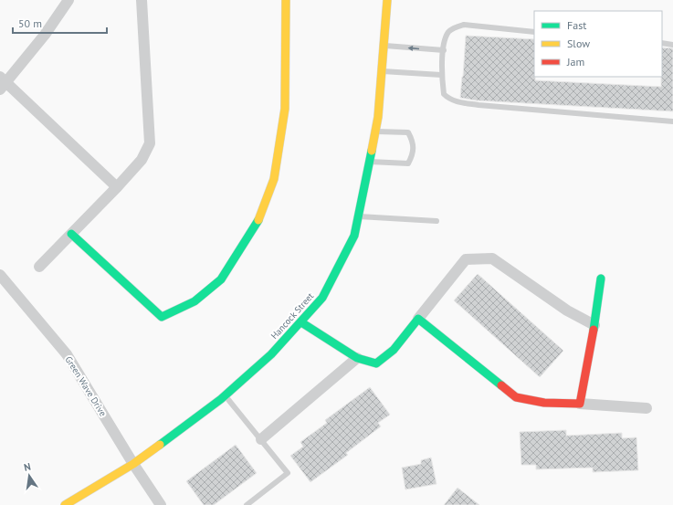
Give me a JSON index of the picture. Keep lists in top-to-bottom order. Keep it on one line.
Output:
{"streets":{"street":["Hancock Street","Green Wave Drive"]},"crossings":[["Hancock Street","Green Wave Drive"]],"legend":["Fast","Slow","Jam"],"scale_bar":"50 m","north":"top"}
